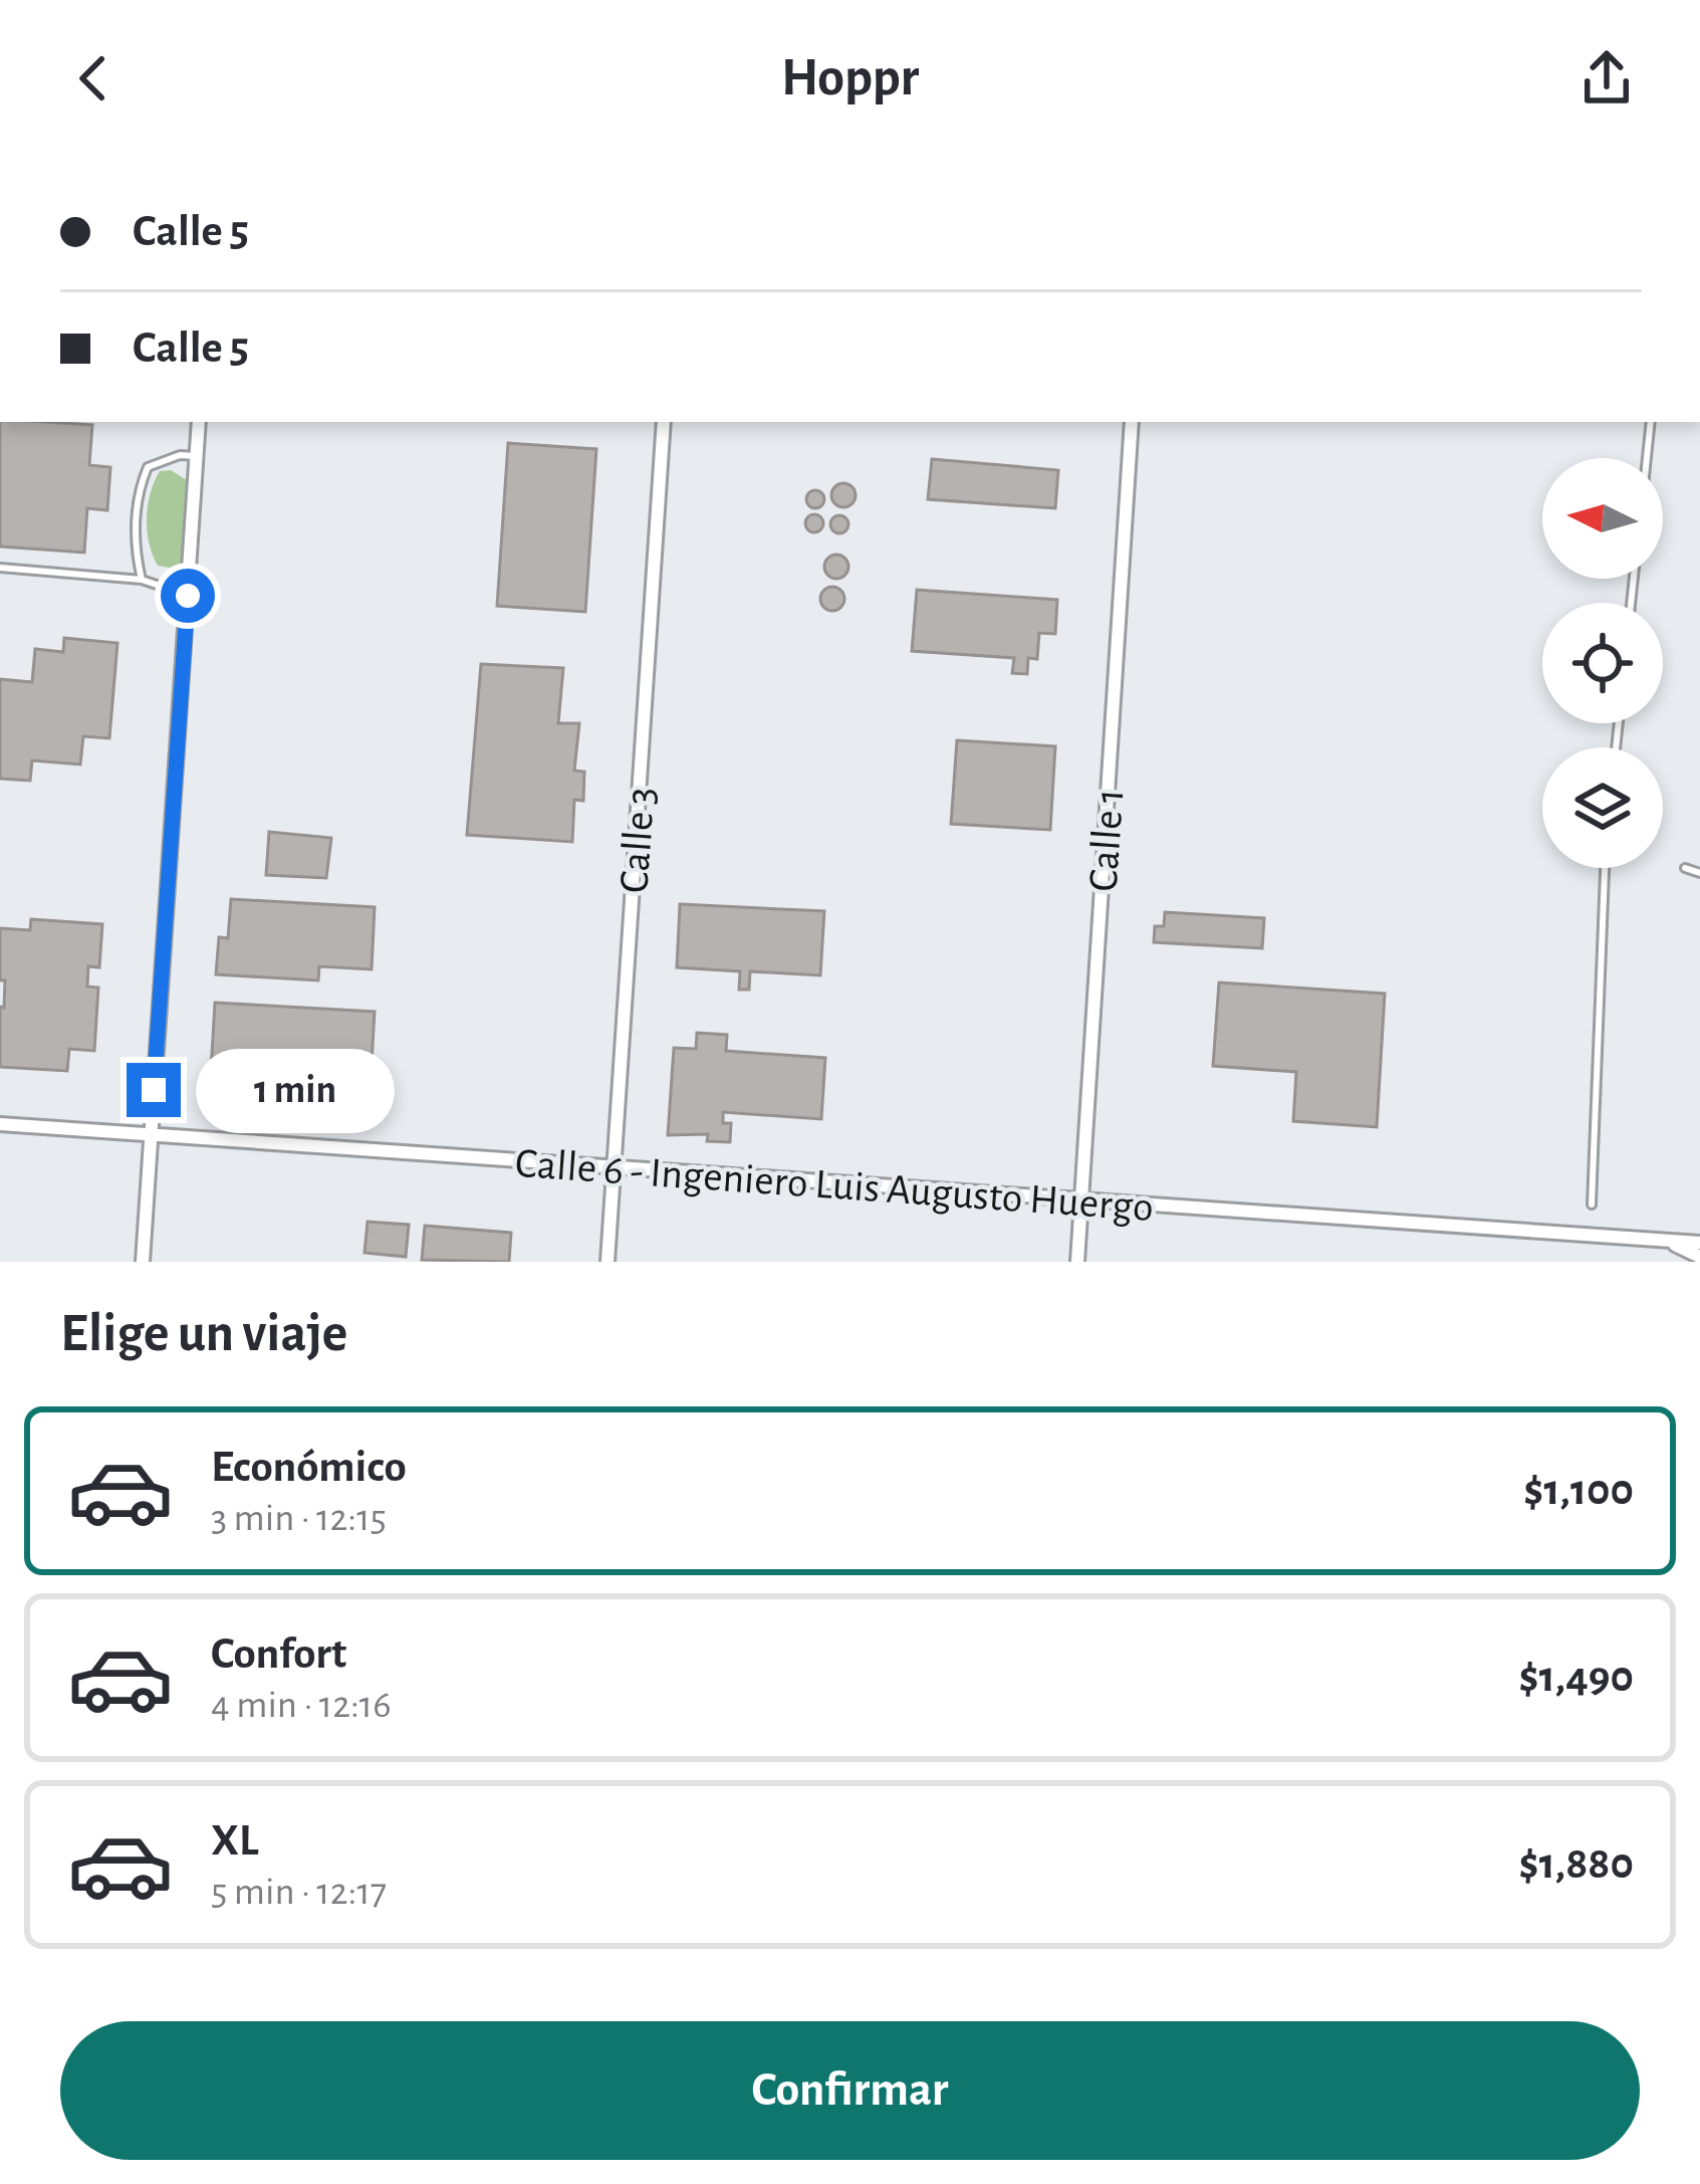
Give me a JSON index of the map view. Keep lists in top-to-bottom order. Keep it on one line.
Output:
{"streets":{"street":["Calle 3","Calle 1","Calle 6 - Ingeniero Luis Augusto Huergo"]},"crossings":[["Calle 3","Calle 6 - Ingeniero Luis Augusto Huergo"],["Calle 1","Calle 6 - Ingeniero Luis Augusto Huergo"]],"north":"left","page":{"header":"Hoppr","banner":["Calle 5","Calle 5"],"bubble":"1 min","heading":"Elige un viaje","list":[{"name":"Económico","note":"3 min · 12:15","value":"$1,100"},{"name":"Confort","note":"4 min · 12:16","value":"$1,490"},{"name":"XL","note":"5 min · 12:17","value":"$1,880"}],"buttons":"Confirmar"}}
